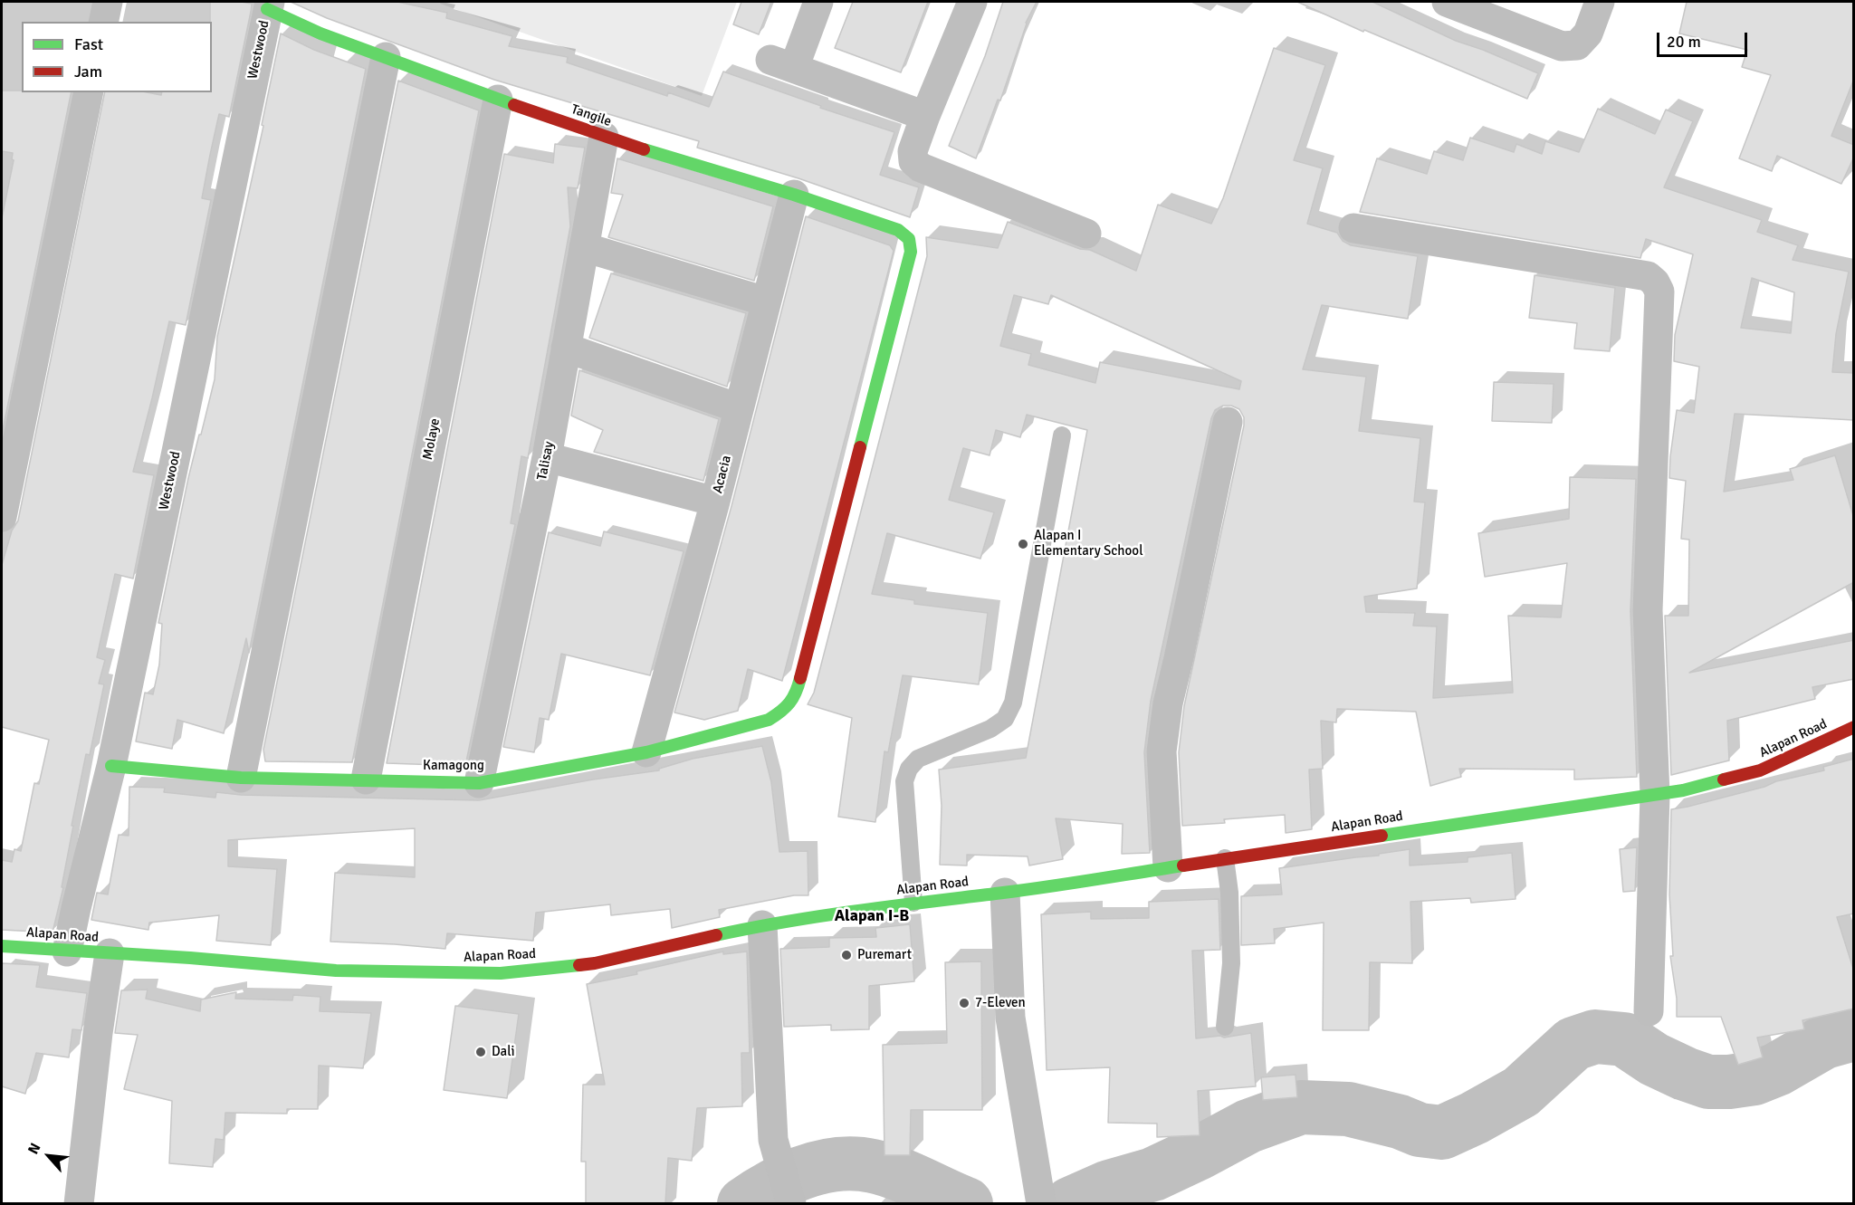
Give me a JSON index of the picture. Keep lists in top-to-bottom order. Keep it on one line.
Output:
{"streets":{"street":["Westwood","Tangile","Molaye","Talisay","Acacia","Alapan Road","Kamagong"]},"crossings":[["Westwood","Tangile"],["Westwood","Alapan Road"],["Westwood","Kamagong"],["Tangile","Molaye"],["Tangile","Talisay"],["Tangile","Acacia"],["Tangile","Kamagong"],["Molaye","Kamagong"],["Talisay","Kamagong"],["Acacia","Kamagong"]],"districts":["Alapan I-B"],"places":["Alapan I Elementary School","Puremart","7-Eleven","Dali"],"legend":["Fast","Jam"],"scale_bar":"20 m","north":"top left"}
